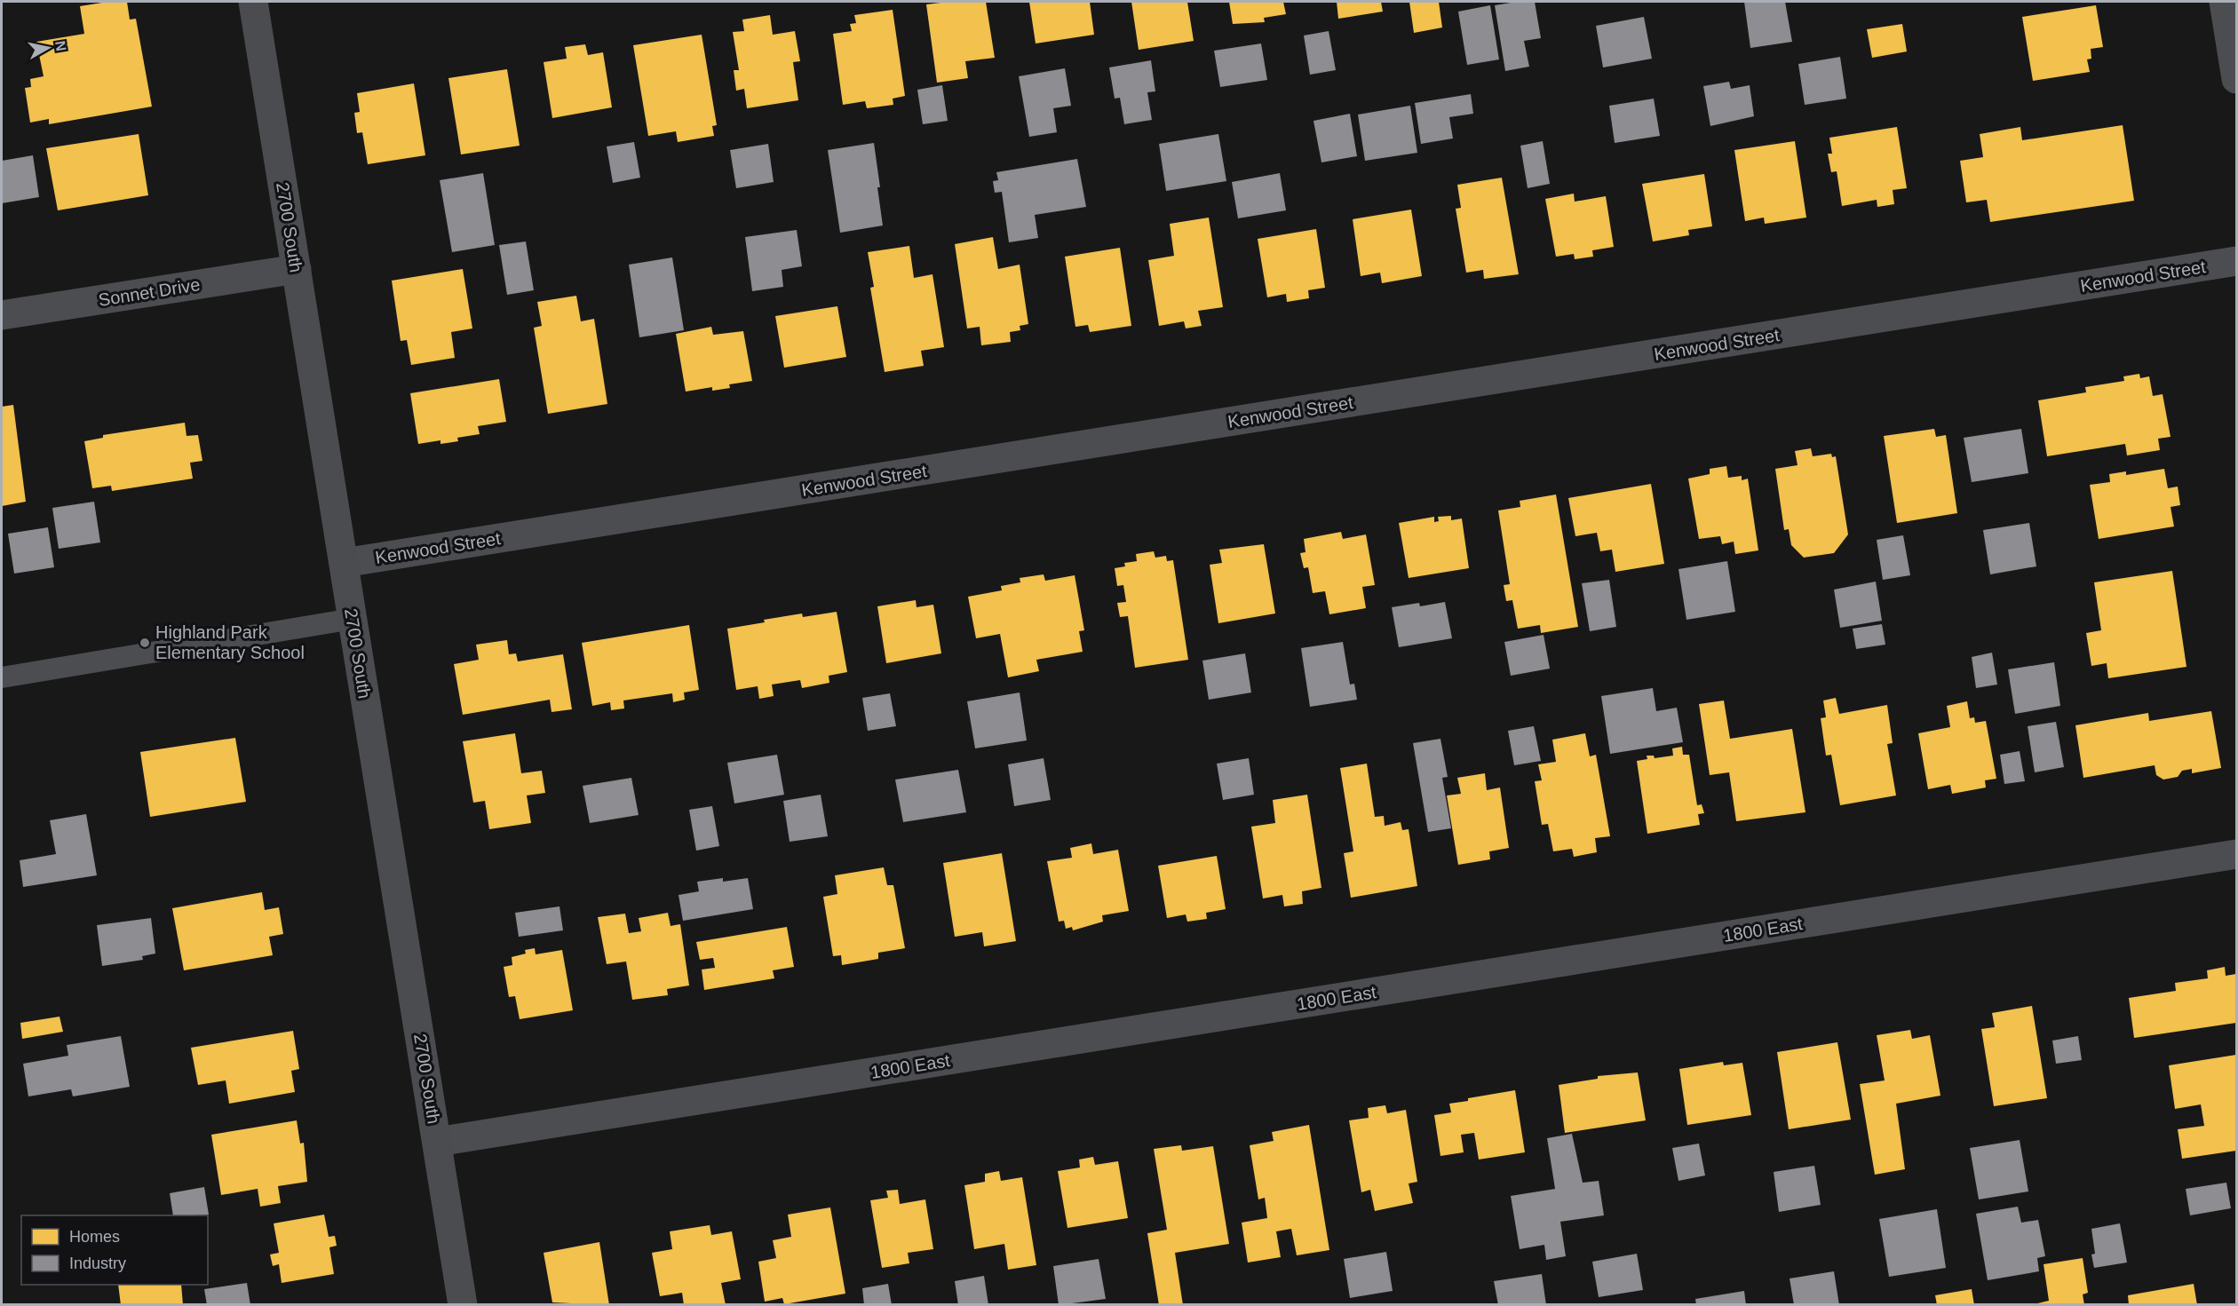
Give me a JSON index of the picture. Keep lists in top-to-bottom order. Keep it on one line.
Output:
{"streets":{"street":["2700 South","Kenwood Street","Sonnet Drive","1800 East"]},"crossings":[["2700 South","Kenwood Street"],["2700 South","Sonnet Drive"],["2700 South","1800 East"]],"places":["Highland Park Elementary School"],"legend":["Homes","Industry"],"north":"right"}
